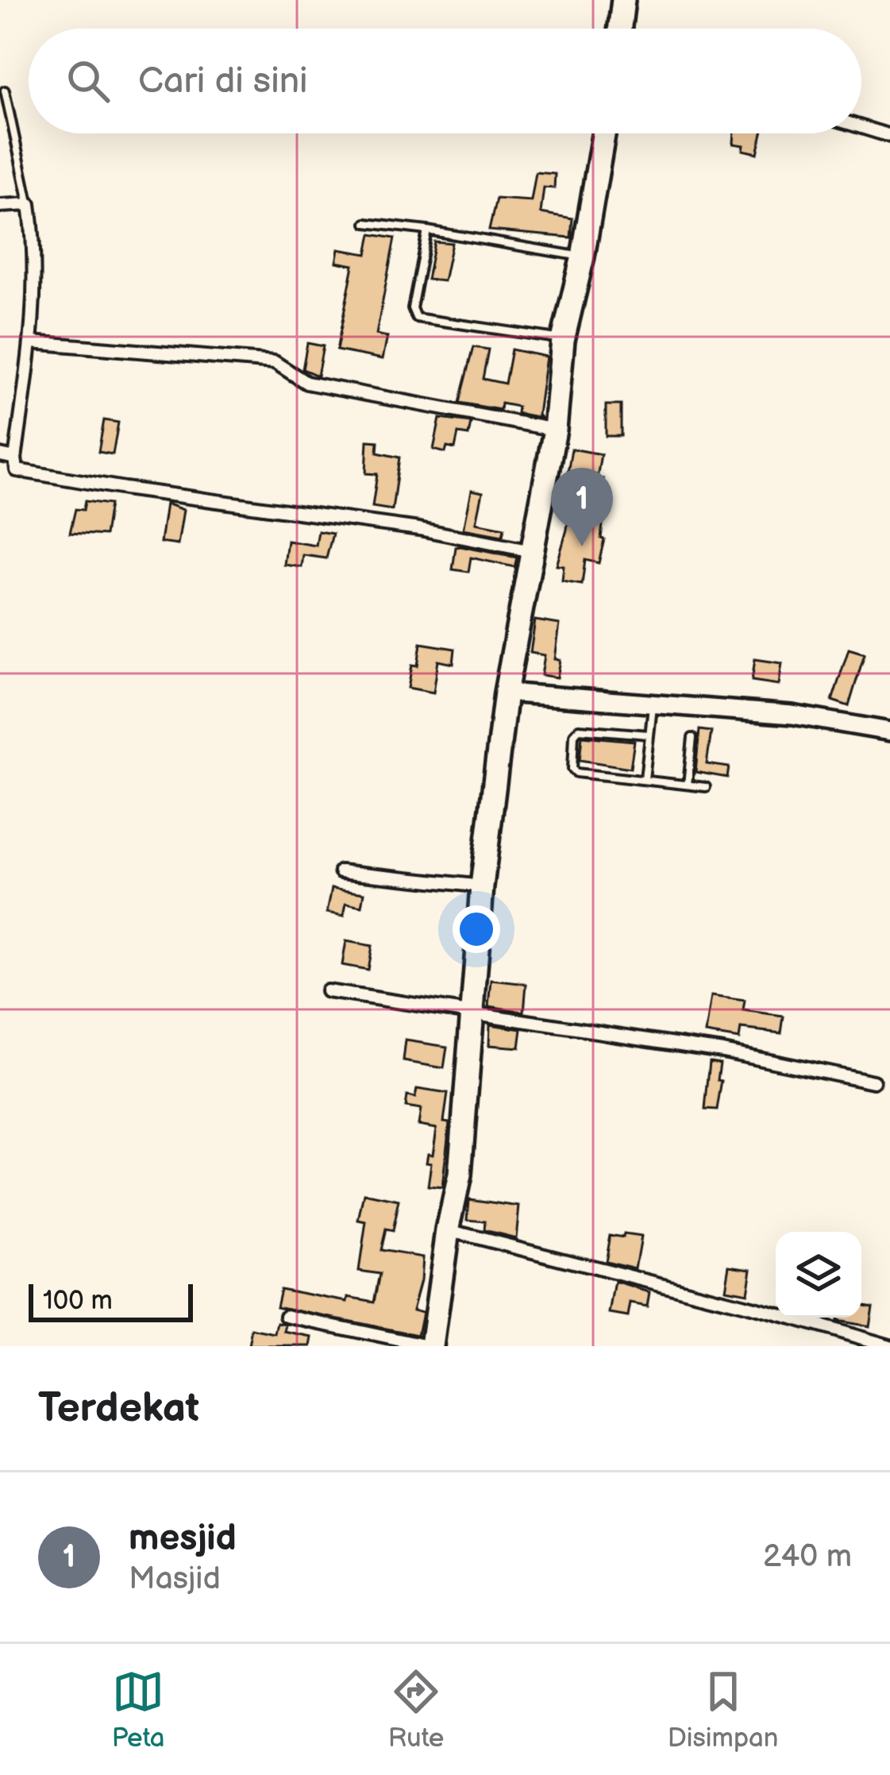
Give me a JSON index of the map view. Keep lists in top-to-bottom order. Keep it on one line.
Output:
{"scale_bar":"100 m","page":{"search":"Cari di sini","pins":"1","scale":"100 m","heading":"Terdekat","list":[{"mark":"1","name":"mesjid","note":"Masjid","value":"240 m"}],"nav":["Peta","Rute","Disimpan"]}}
